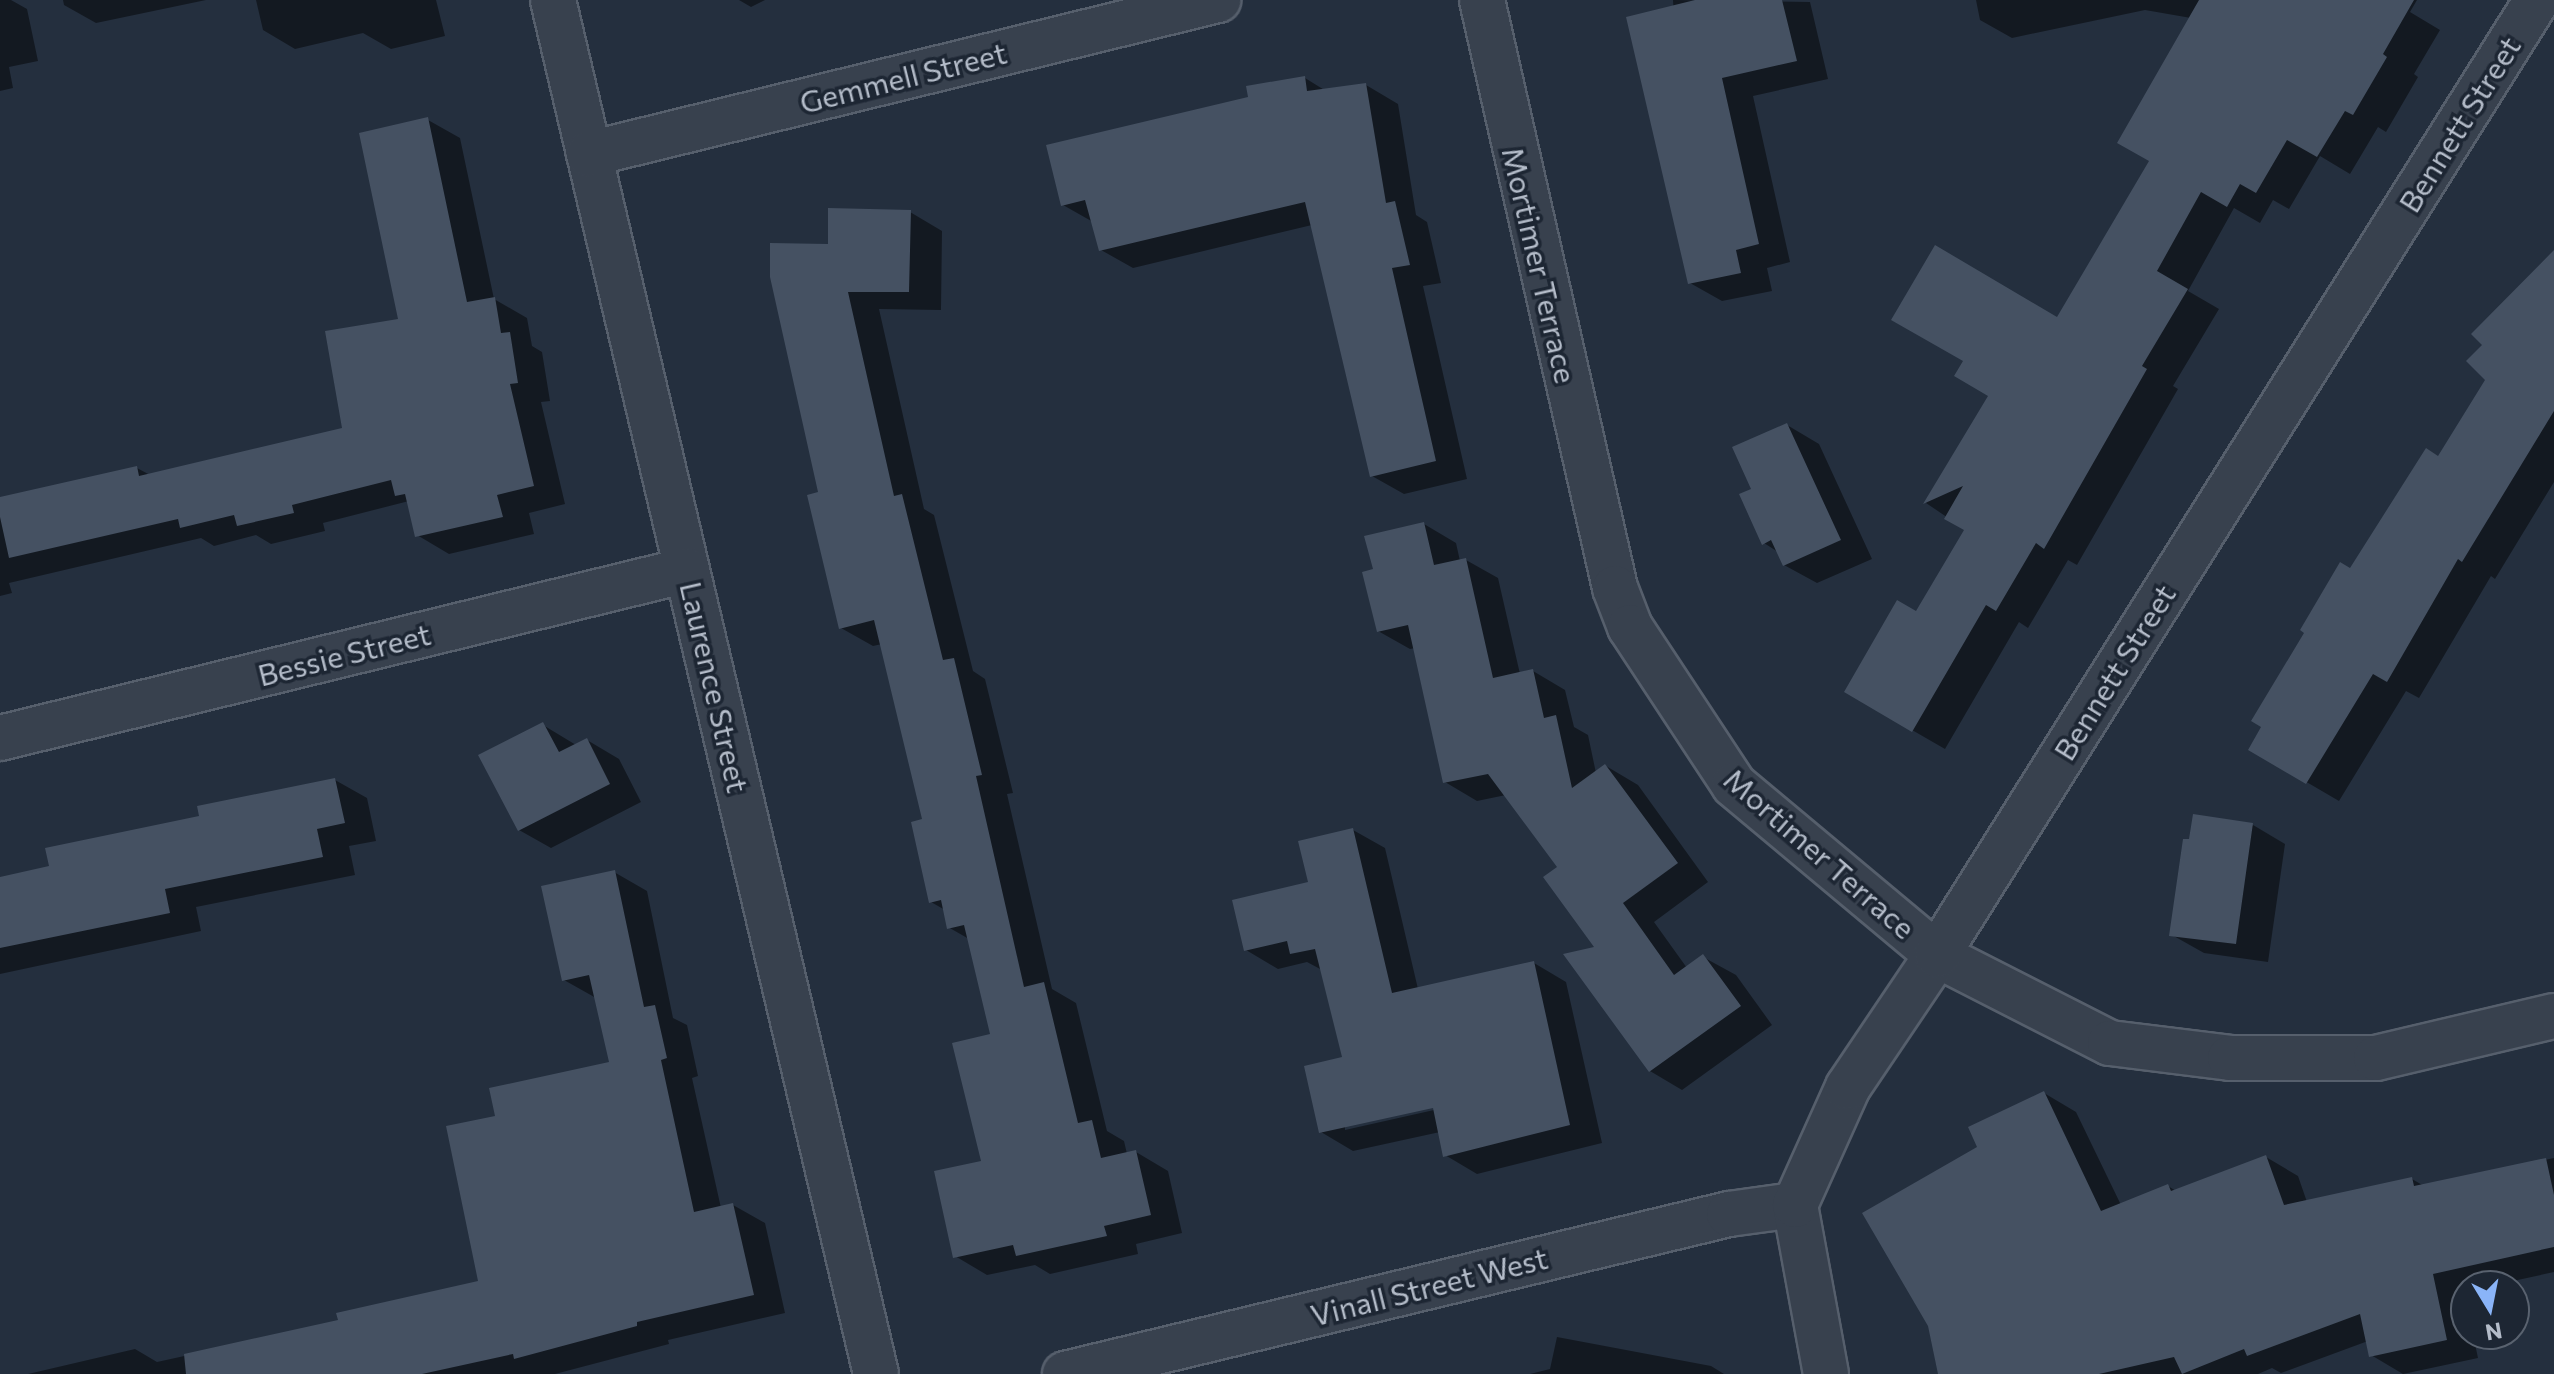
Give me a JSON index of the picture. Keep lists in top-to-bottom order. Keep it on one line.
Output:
{"streets":{"street":["Gemmell Street","Bennett Street","Mortimer Terrace","Bessie Street","Laurence Street","Vinall Street West"]},"crossings":[["Gemmell Street","Laurence Street"],["Bennett Street","Mortimer Terrace"],["Bennett Street","Vinall Street West"],["Bessie Street","Laurence Street"]],"north":"bottom"}
